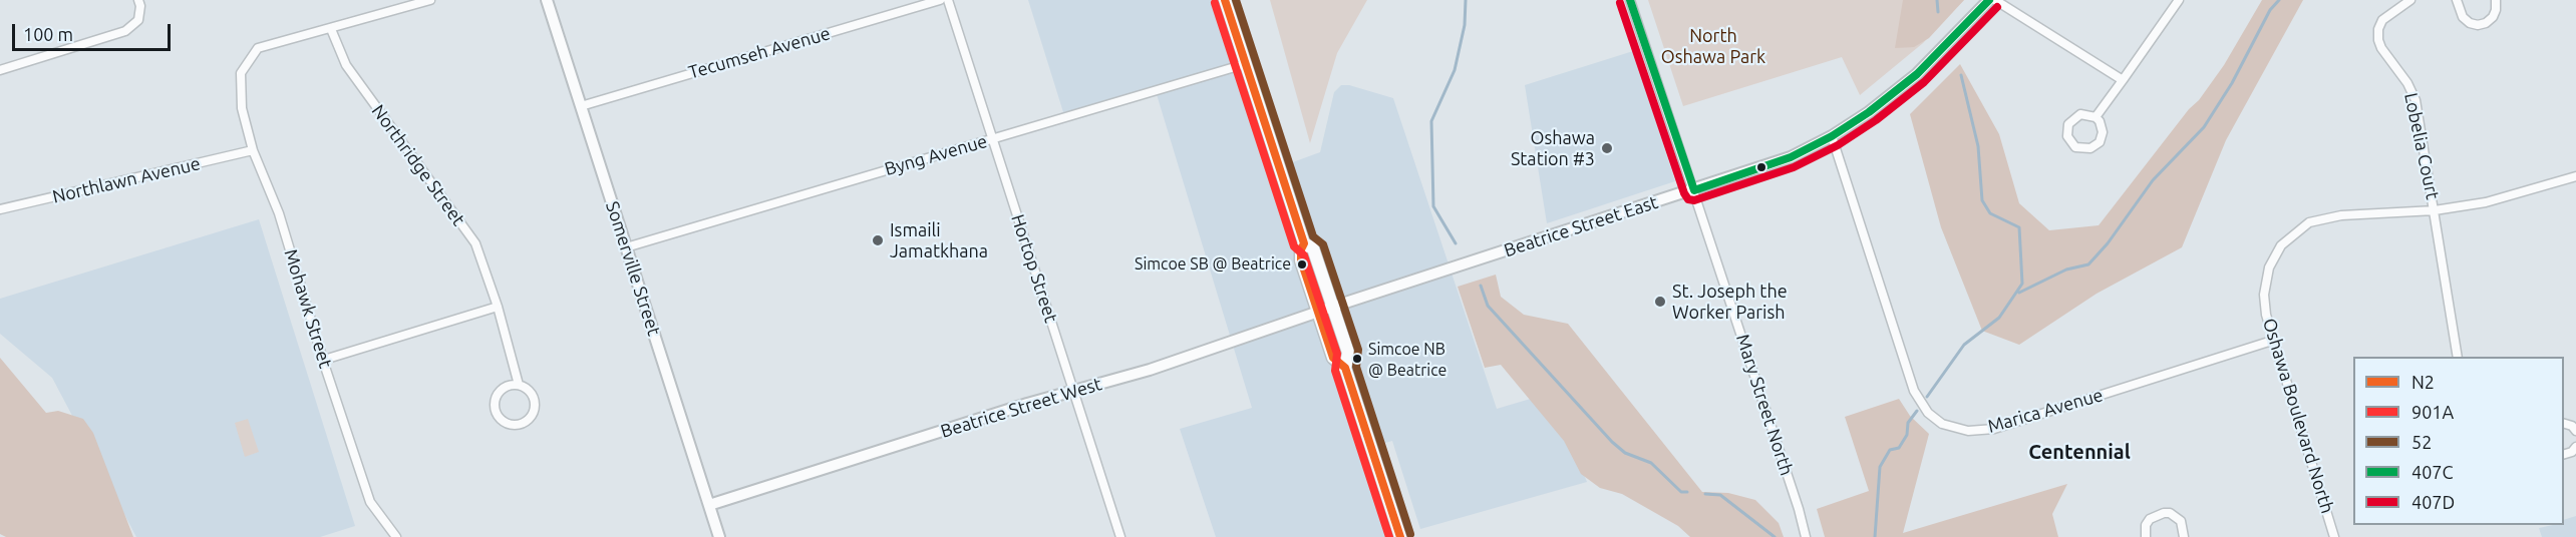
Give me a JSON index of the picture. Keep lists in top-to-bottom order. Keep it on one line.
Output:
{"streets":{"street":["Tecumseh Avenue","Lobelia Court","Byng Avenue","Northridge Street","Northlawn Avenue","Beatrice Street East","Somerville Street","Hortop Street","Mohawk Street","Mary Street North","Beatrice Street West","Marica Avenue","Oshawa Boulevard North"]},"crossings":[["Tecumseh Avenue","Somerville Street"],["Lobelia Court","Oshawa Boulevard North"],["Byng Avenue","Somerville Street"],["Byng Avenue","Hortop Street"],["Northridge Street","Mohawk Street"],["Northlawn Avenue","Mohawk Street"],["Beatrice Street East","Mary Street North"],["Beatrice Street East","Beatrice Street West"],["Beatrice Street East","Marica Avenue"],["Somerville Street","Beatrice Street West"],["Hortop Street","Beatrice Street West"],["Marica Avenue","Oshawa Boulevard North"]],"districts":["Centennial"],"parks":["North Oshawa Park"],"places":["Oshawa Station #3","Ismaili Jamatkhana","Simcoe SB @ Beatrice","St. Joseph the Worker Parish","Simcoe NB @ Beatrice"],"lines":["transit line N2","transit line 52","transit line 407C","transit line 901A","transit line 407D"],"legend":["N2","901A","52","407C","407D"],"scale_bar":"100 m"}
